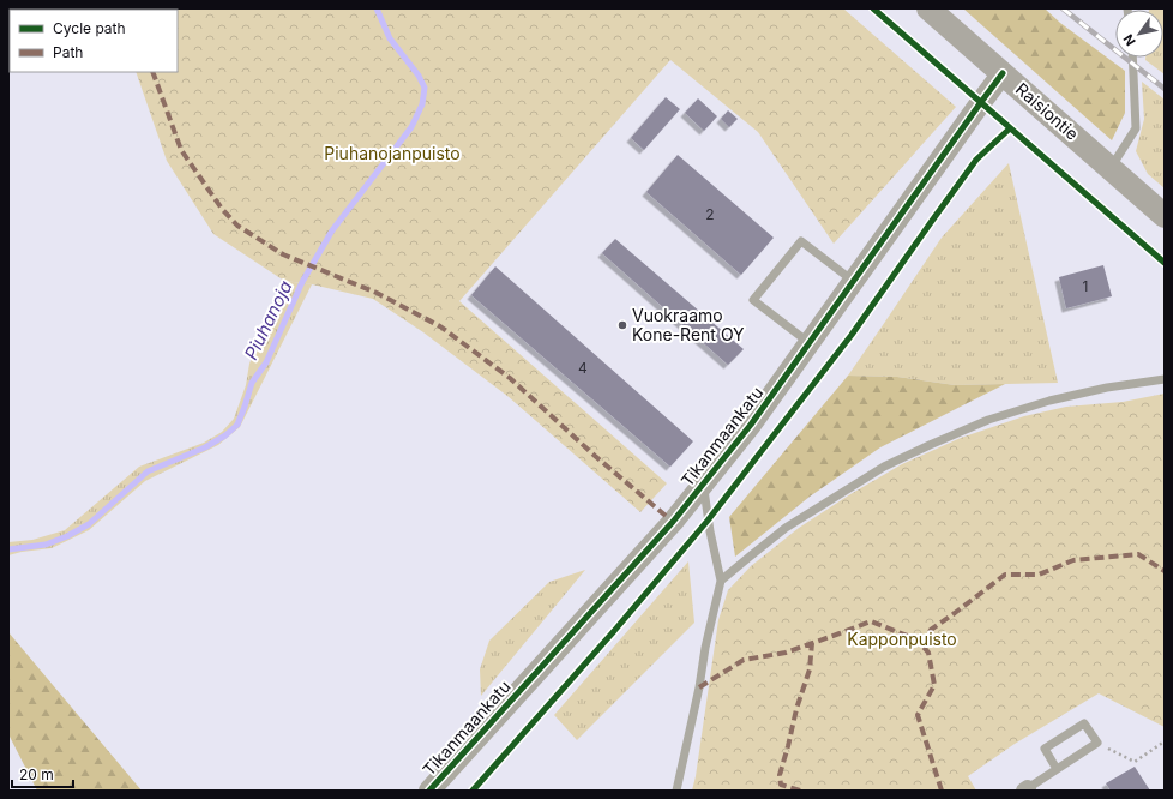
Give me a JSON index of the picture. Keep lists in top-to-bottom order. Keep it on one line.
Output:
{"streets":{"main road":["Raisiontie"],"street":["Tikanmaankatu"]},"crossings":[["Raisiontie","Tikanmaankatu"]],"water":["Piuhanoja"],"parks":["Piuhanojanpuisto","Kapponpuisto"],"places":["Vuokraamo Kone-Rent OY"],"house_numbers":["2","1","4"],"legend":["Cycle path","Path"],"scale_bar":"20 m","north":"bottom left"}
